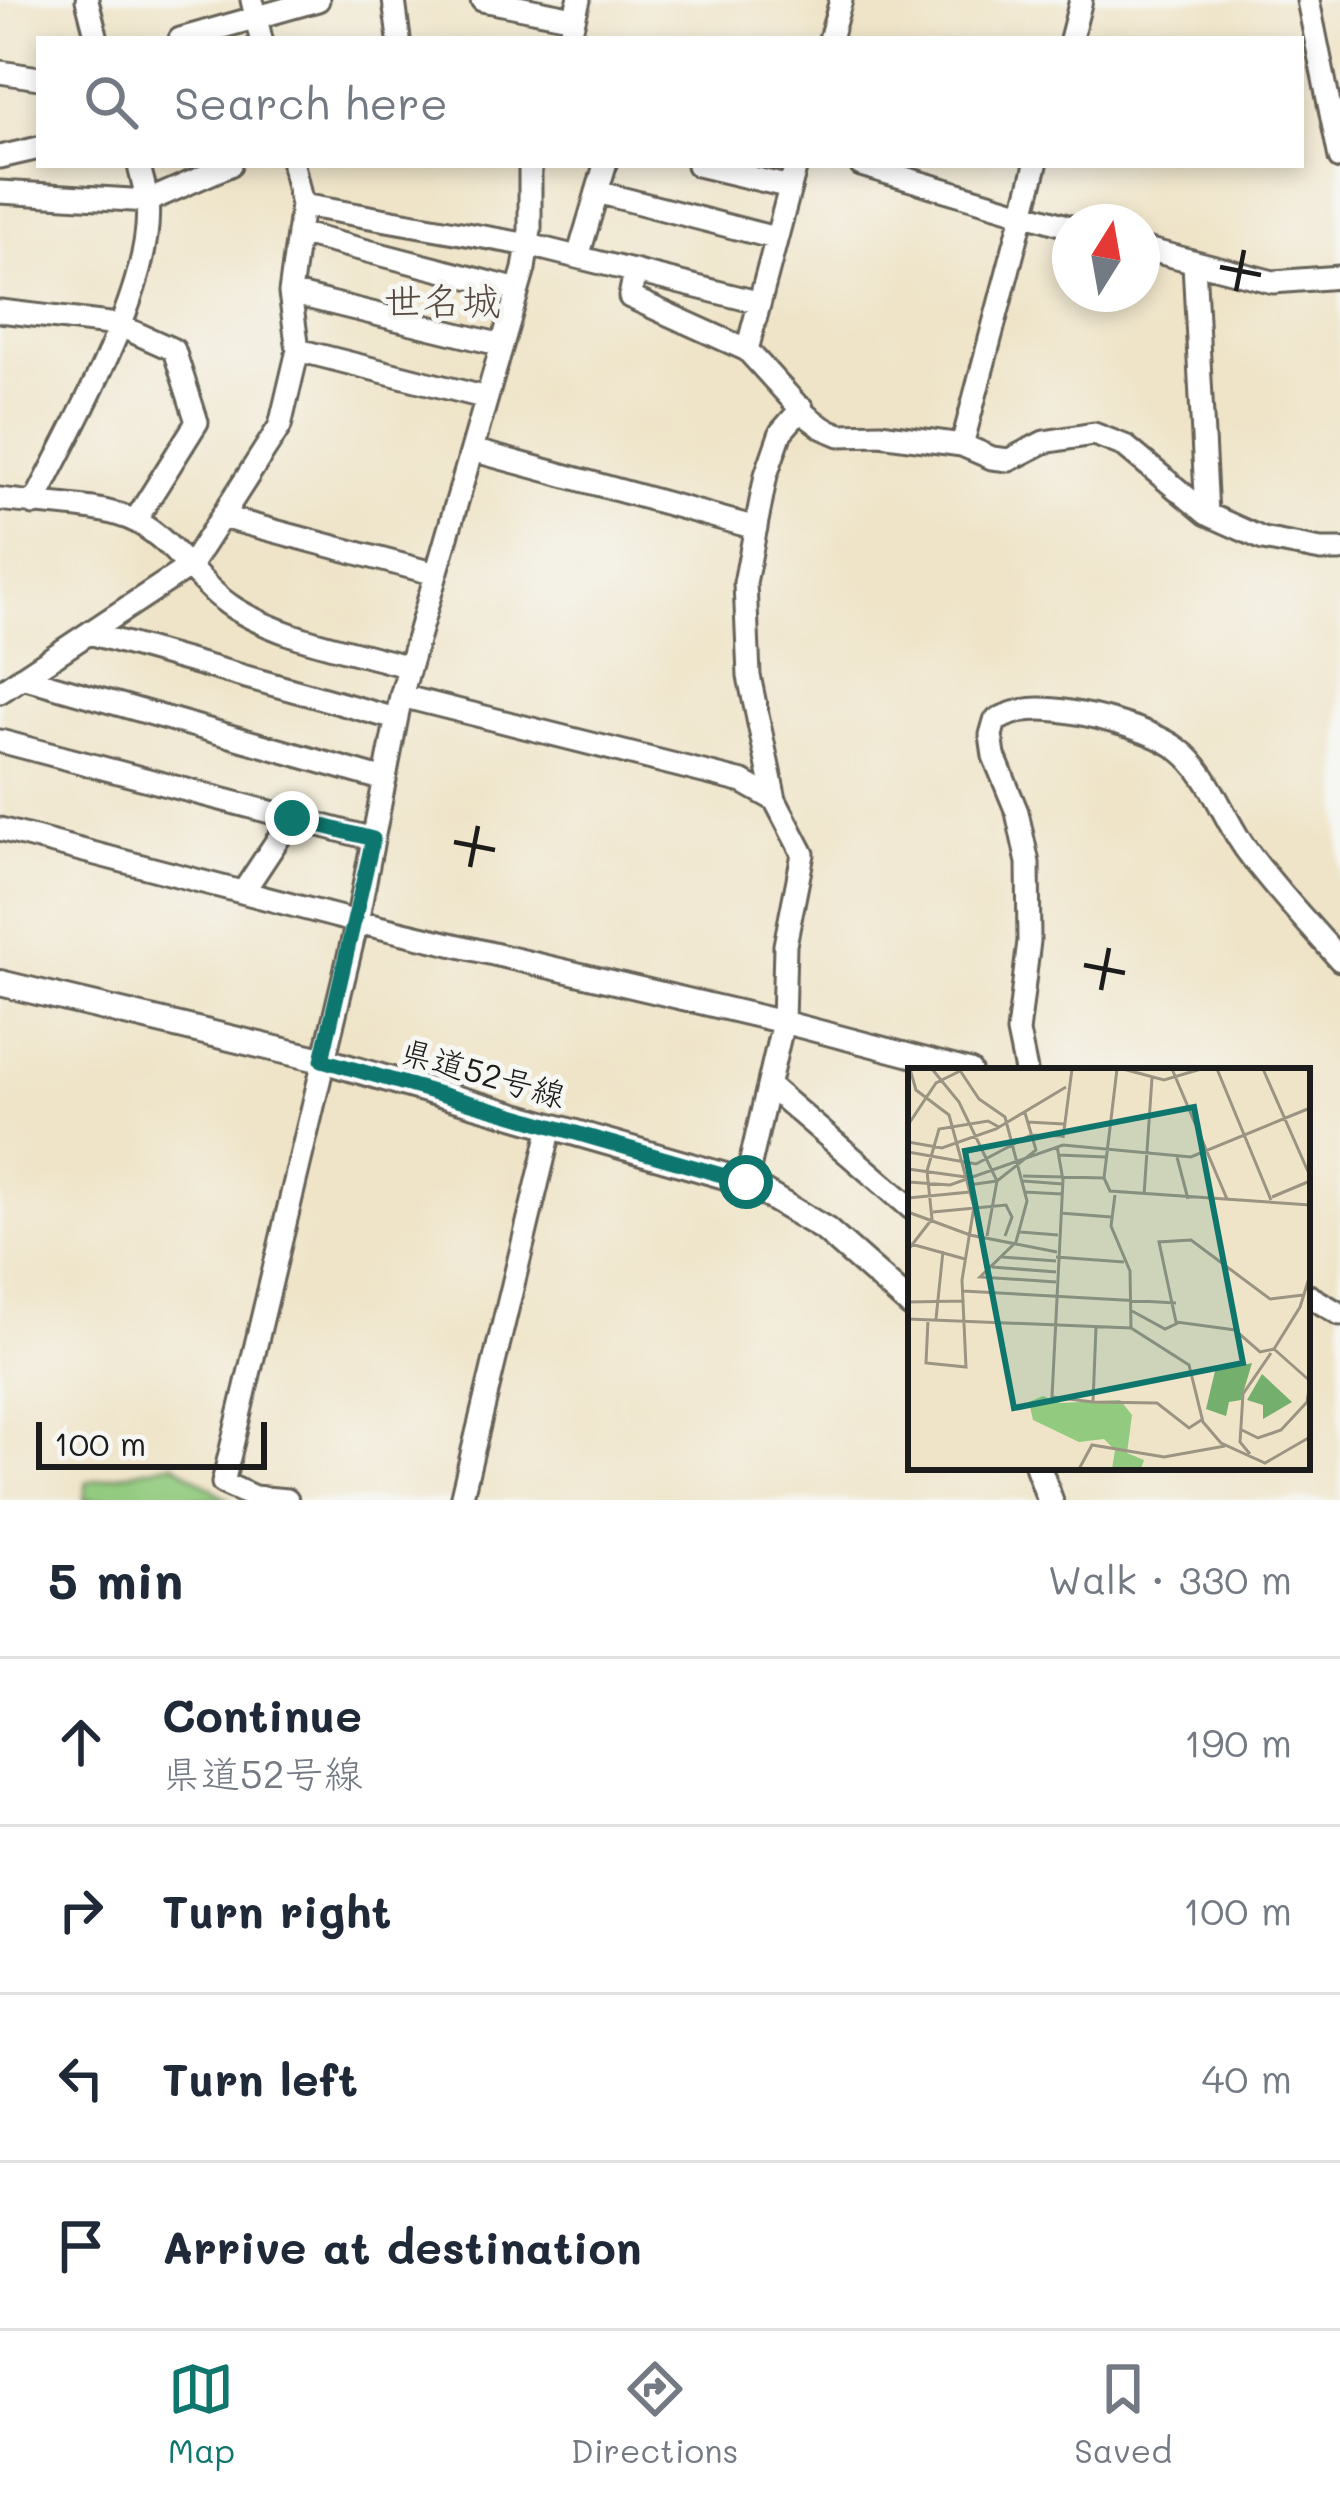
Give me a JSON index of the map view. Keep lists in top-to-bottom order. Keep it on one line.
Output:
{"streets":{"main road":["県道52号線"]},"districts":["世名城"],"scale_bar":"100 m","north":"top","page":{"search":"Search here","scale":"100 m","heading":["5 min","Walk · 330 m"],"list":[["Continue","県道52号線","190 m"],["Turn right","100 m"],["Turn left","40 m"],"Arrive at destination"],"nav":["Map","Directions","Saved"]}}
